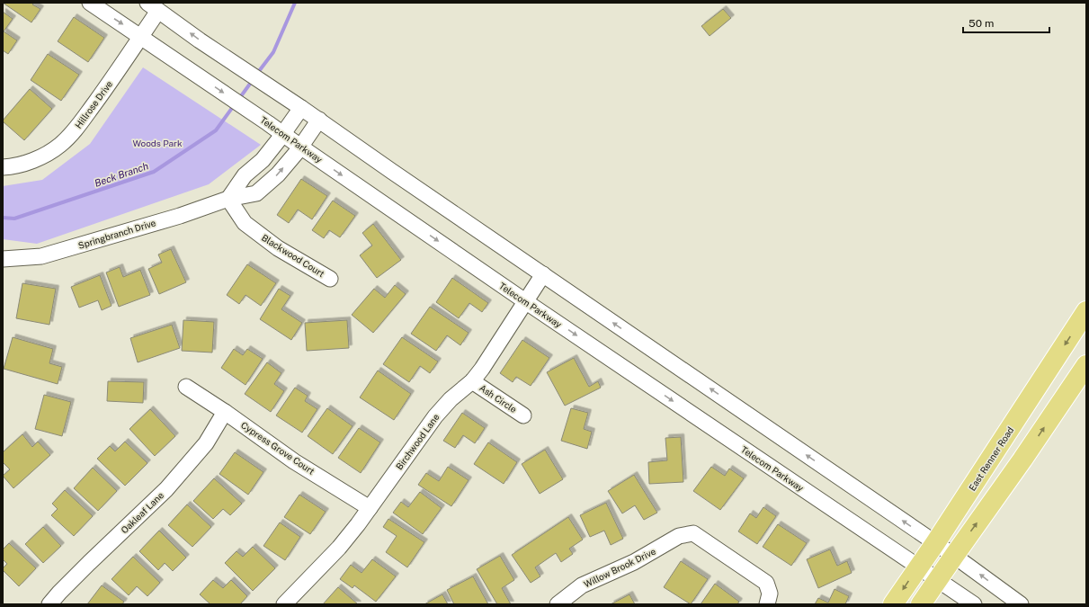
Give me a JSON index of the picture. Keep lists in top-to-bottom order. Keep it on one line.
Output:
{"streets":{"main road":["East Renner Road"],"street":["Hillrose Drive","Telecom Parkway","Springbranch Drive","Blackwood Court","Ash Circle","Birchwood Lane","Cypress Grove Court","Oakleaf Lane","Willow Brook Drive"]},"crossings":[["Hillrose Drive","Telecom Parkway"],["Telecom Parkway","Springbranch Drive"],["Telecom Parkway","Birchwood Lane"],["Telecom Parkway","East Renner Road"],["Springbranch Drive","Blackwood Court"],["Ash Circle","Birchwood Lane"],["Birchwood Lane","Cypress Grove Court"],["Cypress Grove Court","Oakleaf Lane"]],"water":["Beck Branch"],"parks":["Woods Park"],"scale_bar":"50 m"}
